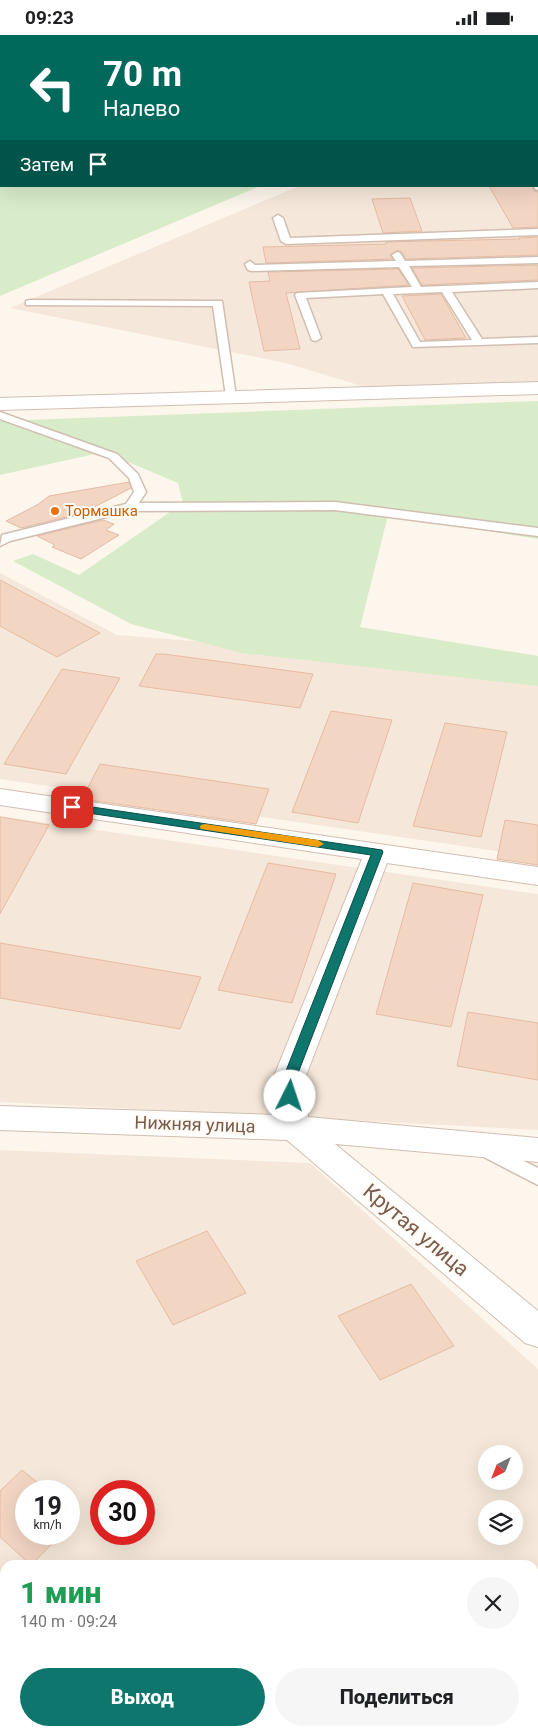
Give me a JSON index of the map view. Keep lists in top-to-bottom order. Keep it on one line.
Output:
{"streets":{"street":["Нижняя улица","Крутая улица"]},"crossings":[["Нижняя улица","Крутая улица"]],"places":["Тормашка"],"north":"bottom left","page":{"status":"09:23","turn":["70 m","Налево"],"then":"Затем","speed":"19 km/h","limit":"30","heading":["1 мин","140 m · 09:24"],"buttons":["Выход","Поделиться"]}}
